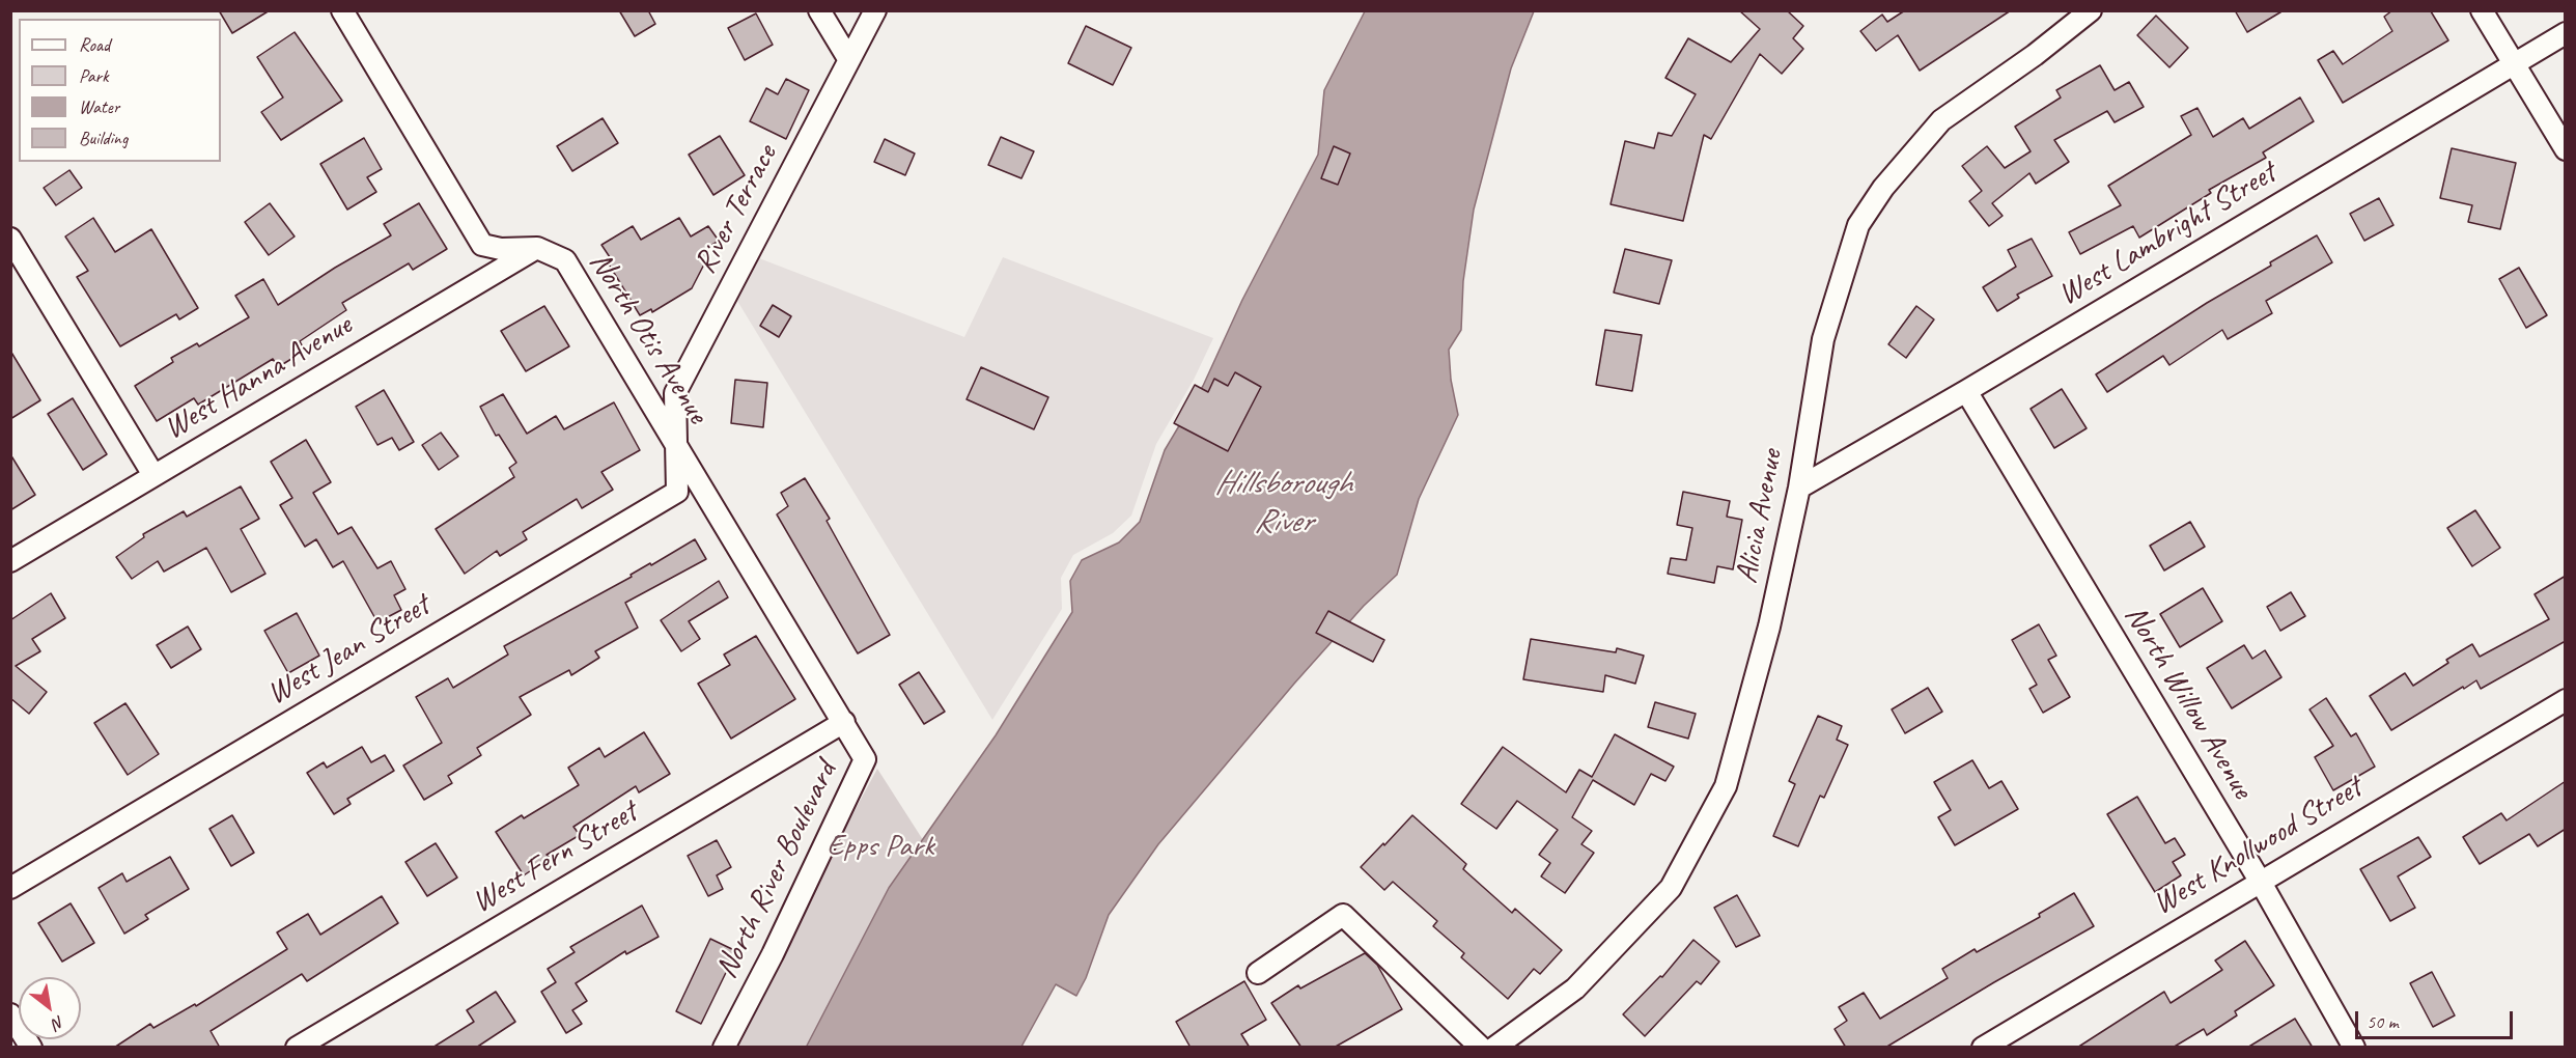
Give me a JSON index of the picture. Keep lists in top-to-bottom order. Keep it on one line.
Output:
{"streets":{"street":["River Terrace","West Lambright Street","North Otis Avenue","West Hanna Avenue","Alicia Avenue","West Jean Street","North Willow Avenue","West Knollwood Street","West Fern Street","North River Boulevard"]},"crossings":[["River Terrace","North Otis Avenue"],["River Terrace","West Jean Street"],["West Lambright Street","Alicia Avenue"],["West Lambright Street","North Willow Avenue"],["North Otis Avenue","West Hanna Avenue"],["North Otis Avenue","West Jean Street"],["North Otis Avenue","West Fern Street"],["North Otis Avenue","North River Boulevard"],["North Willow Avenue","West Knollwood Street"],["West Fern Street","North River Boulevard"]],"water":["Hillsborough River"],"parks":["Epps Park"],"legend":["Road","Park","Water","Building"],"scale_bar":"50 m","north":"bottom right"}
